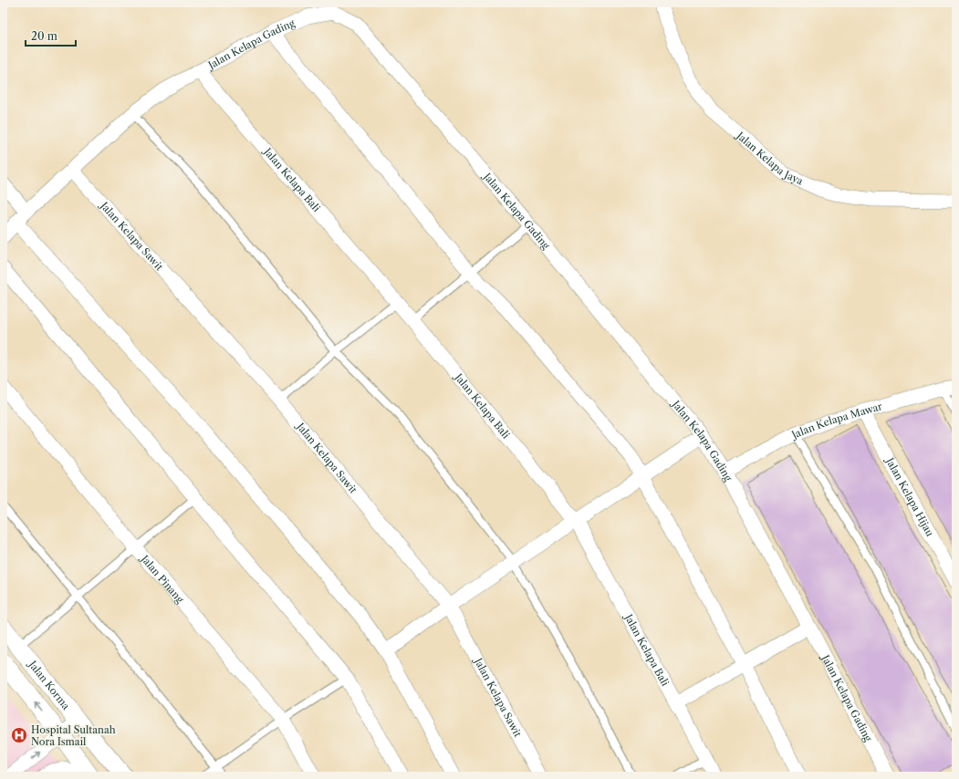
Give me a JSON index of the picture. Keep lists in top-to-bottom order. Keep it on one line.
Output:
{"streets":{"street":["Jalan Kelapa Gading","Jalan Kelapa Jaya","Jalan Kelapa Bali","Jalan Kelapa Sawit","Jalan Kelapa Mawar","Jalan Kelapa Hijau","Jalan Pinang","Jalan Korma"]},"crossings":[["Jalan Kelapa Gading","Jalan Kelapa Bali"],["Jalan Kelapa Gading","Jalan Kelapa Sawit"],["Jalan Kelapa Gading","Jalan Kelapa Mawar"],["Jalan Kelapa Mawar","Jalan Kelapa Hijau"]],"places":{"hospital":["Hospital Sultanah Nora Ismail"]},"scale_bar":"20 m"}
